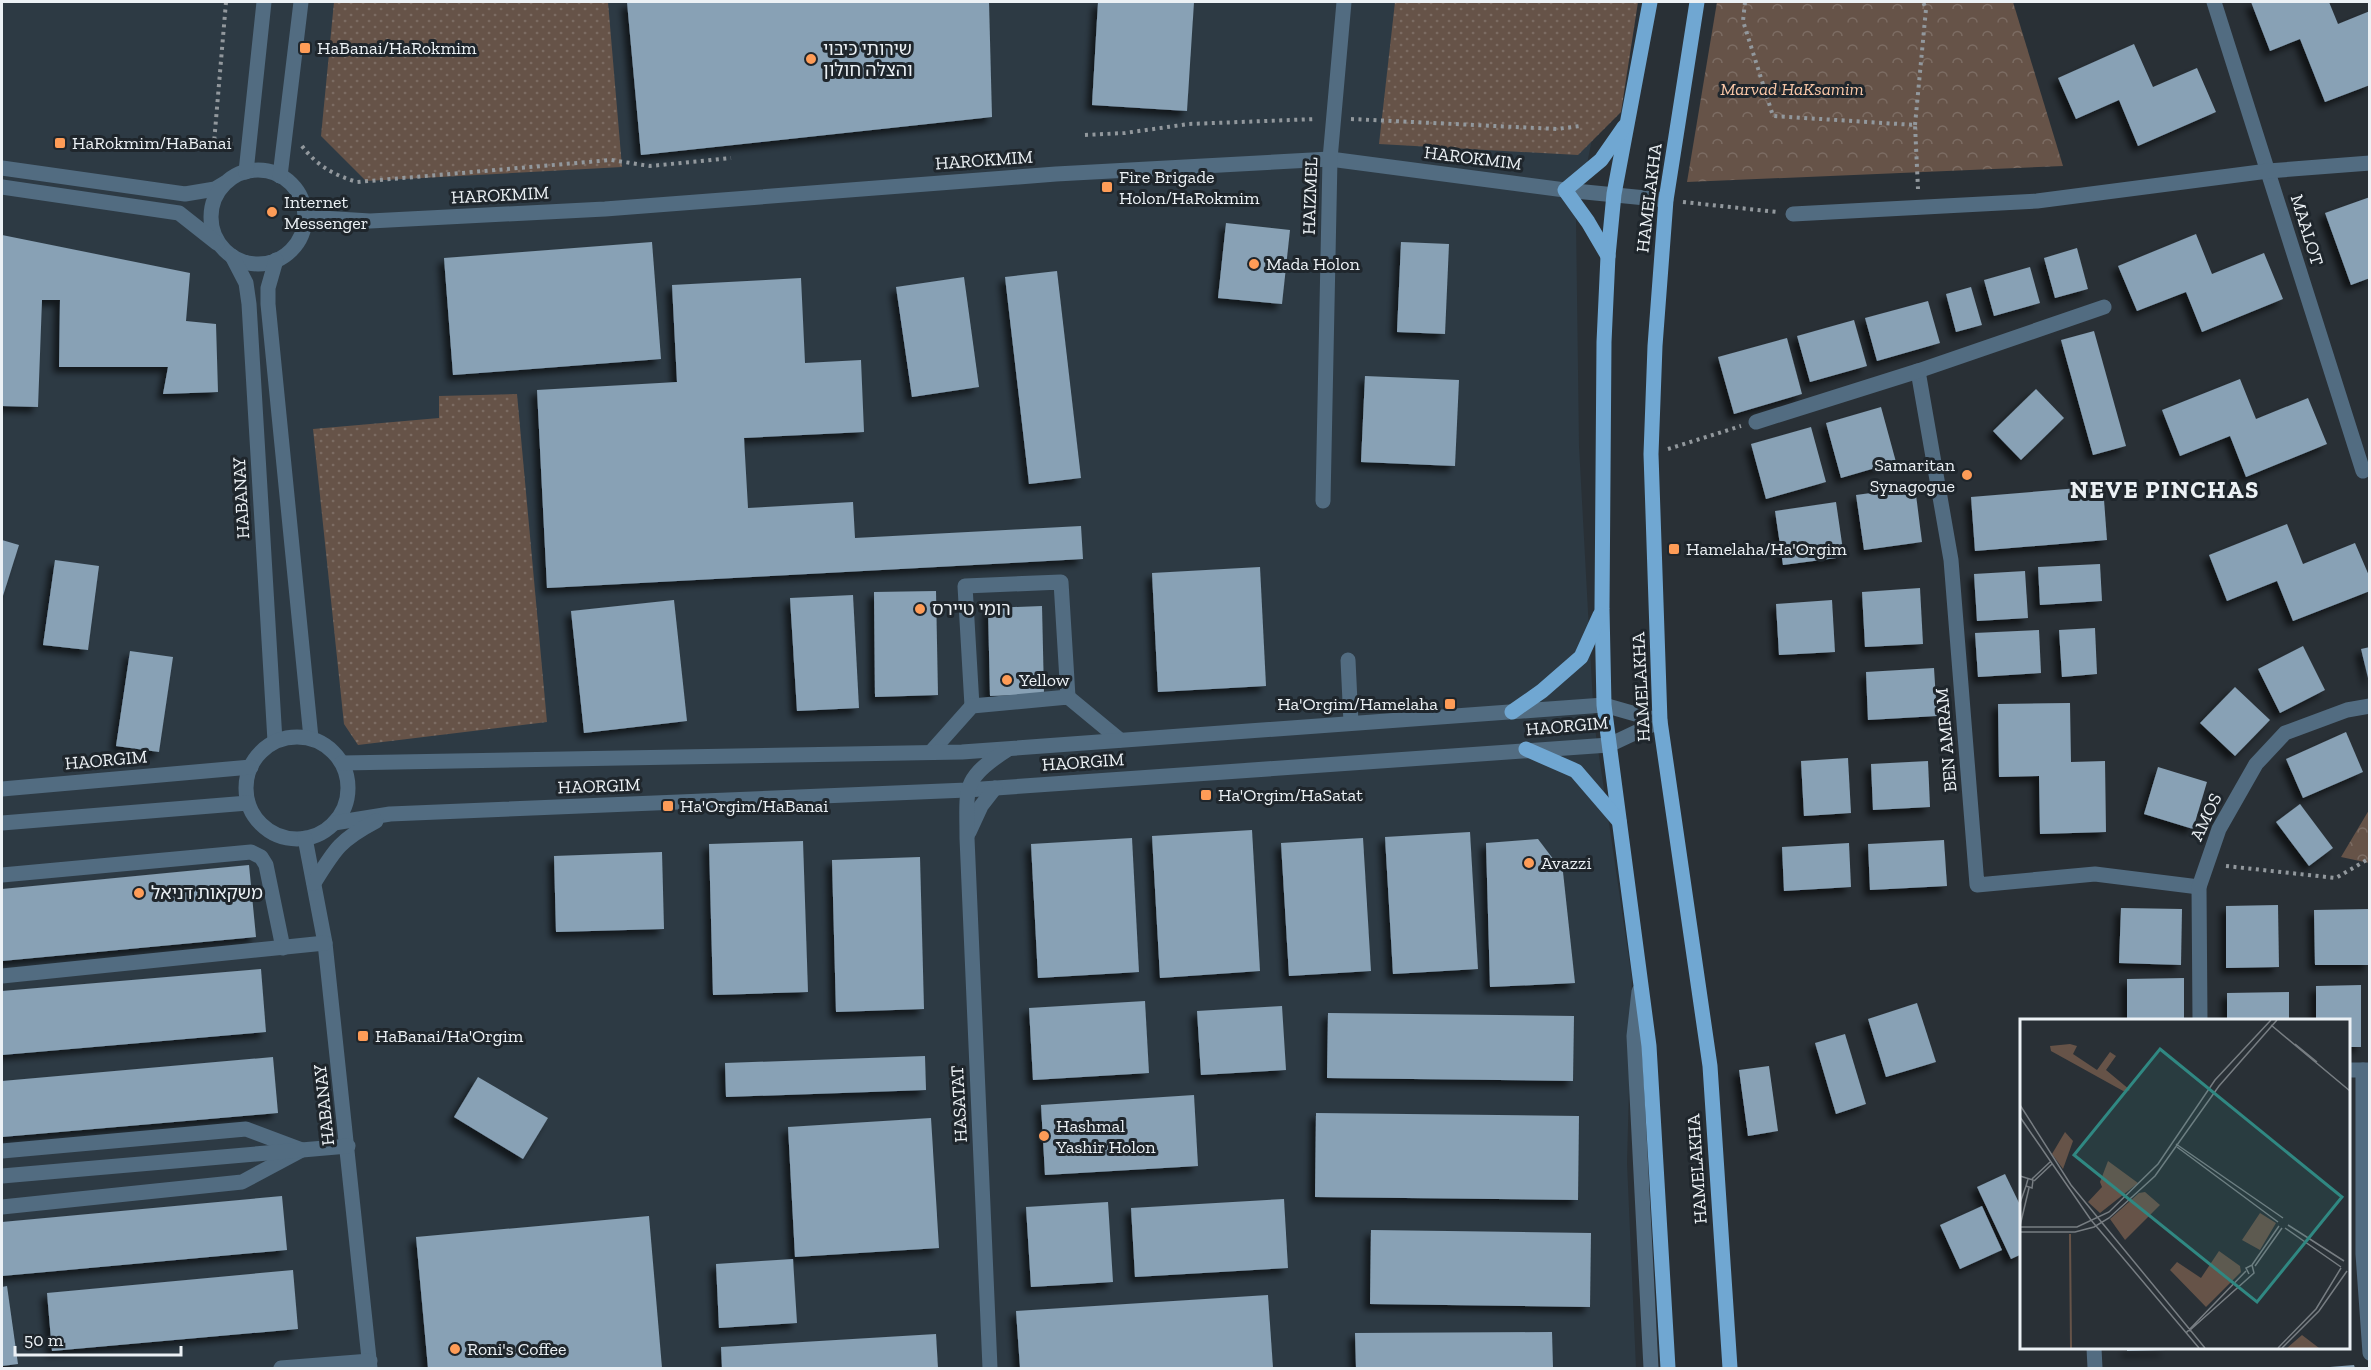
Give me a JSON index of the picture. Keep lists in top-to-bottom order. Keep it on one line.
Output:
{"streets":{"main road":["HAMELAKHA"],"street":["HAROKMIM","HAIZMEL","MAALOT","HABANAY","HAORGIM","BEN AMRAM","AMOS","HASATAT"]},"crossings":[["HAROKMIM","HAIZMEL"],["HAROKMIM","HAMELAKHA"],["HAROKMIM","HABANAY"],["HAMELAKHA","HAORGIM"],["HABANAY","HAORGIM"],["HAORGIM","HASATAT"],["BEN AMRAM","AMOS"]],"districts":["NEVE PINCHAS"],"parks":["Marvad HaKsamim"],"places":{"transit":["HaBanai/HaRokmim","HaRokmim/HaBanai","Fire Brigade Holon/HaRokmim","Hamelaha/Ha'Orgim","Ha'Orgim/Hamelaha","Ha'Orgim/HaSatat","Ha'Orgim/HaBanai","HaBanai/Ha'Orgim"],"other":["שירותי כיבוי והצלה חולון","Internet Messenger","Mada Holon","Samaritan Synagogue","רומי טיירס","Yellow","Avazzi","משקאות דניאל","Hashmal Yashir Holon","Roni's Coffee"]},"scale_bar":"50 m"}
